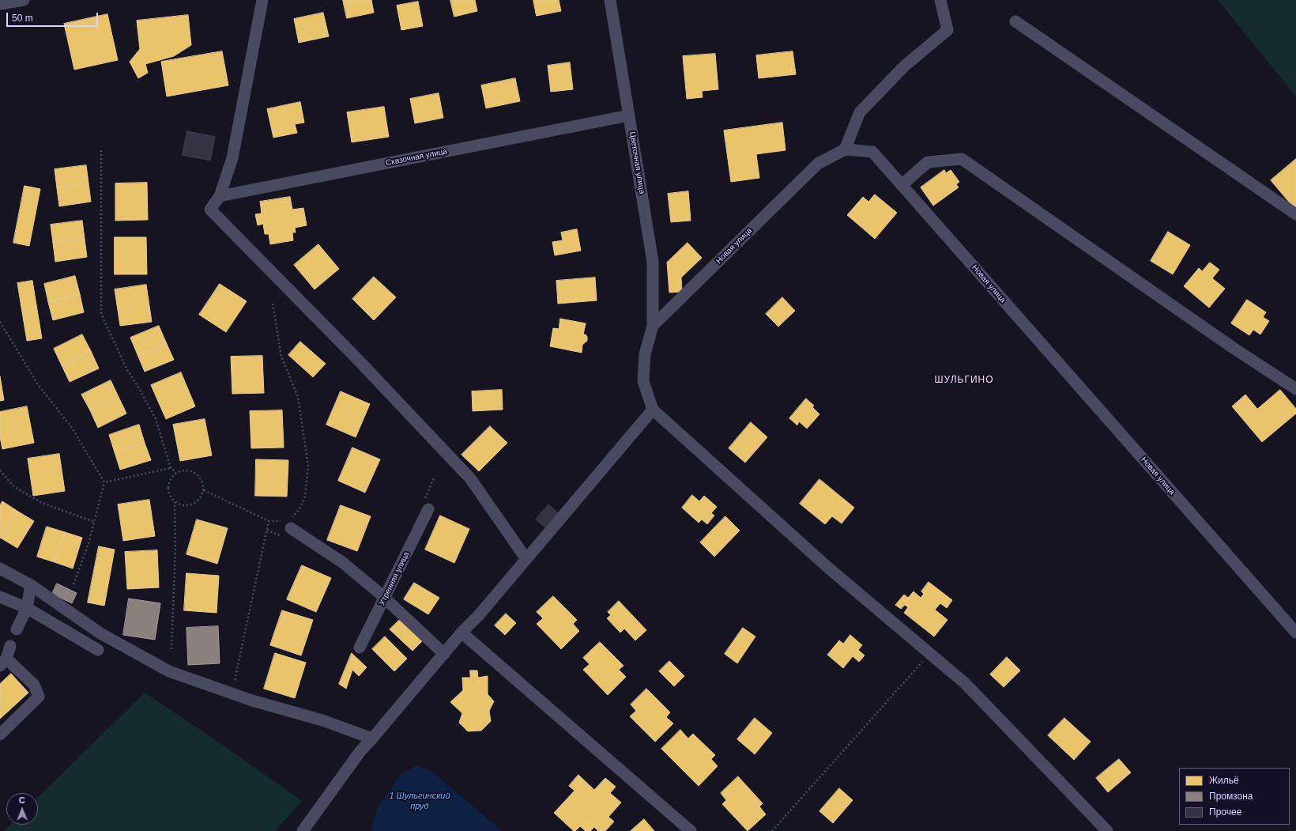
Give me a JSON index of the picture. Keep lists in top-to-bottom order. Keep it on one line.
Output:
{"streets":{"street":["Сказочная улица","Цветочная улица","Новая улица","Утренняя улица"]},"crossings":[["Сказочная улица","Цветочная улица"],["Цветочная улица","Новая улица"]],"districts":["ШУЛЬГИНО"],"water":["1 Шульгинский пруд"],"legend":["Жильё","Промзона","Прочее"],"scale_bar":"50 m","north":"top"}
